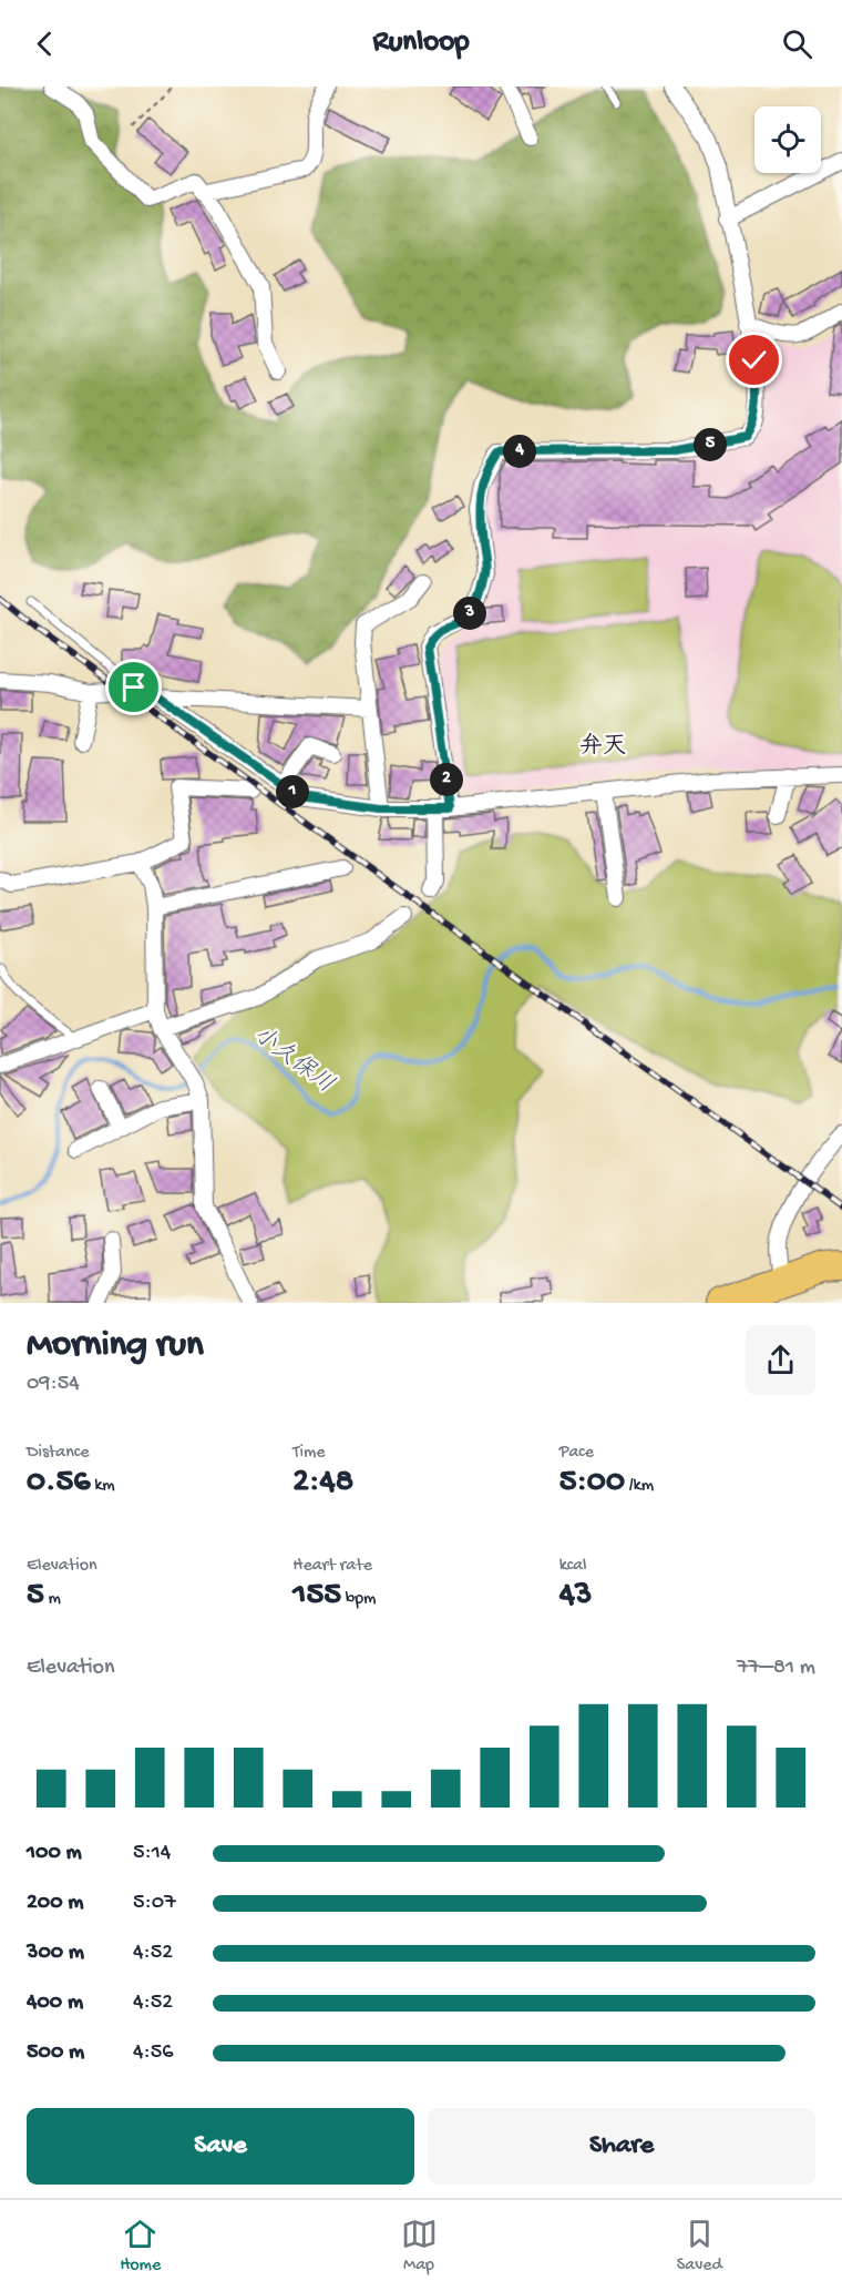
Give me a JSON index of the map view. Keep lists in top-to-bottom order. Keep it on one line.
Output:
{"districts":["弁天"],"water":["小久保川"],"page":{"header":"Runloop","pins":["5","4","3","2","1"],"heading":["Morning run","09:54"],"stats":[["Distance","0.56 km"],["Time","2:48"],["Pace","5:00 /km"],["Elevation","5 m"],["Heart rate","155 bpm"],["kcal","43"]],"chart":["Elevation","77–81 m"],"list":[{"name":"100 m","note":"5:14"},{"name":"200 m","note":"5:07"},{"name":"300 m","note":"4:52"},{"name":"400 m","note":"4:52"},{"name":"500 m","note":"4:56"}],"buttons":["Save","Share"],"tabs":["Home","Map","Saved"]}}
